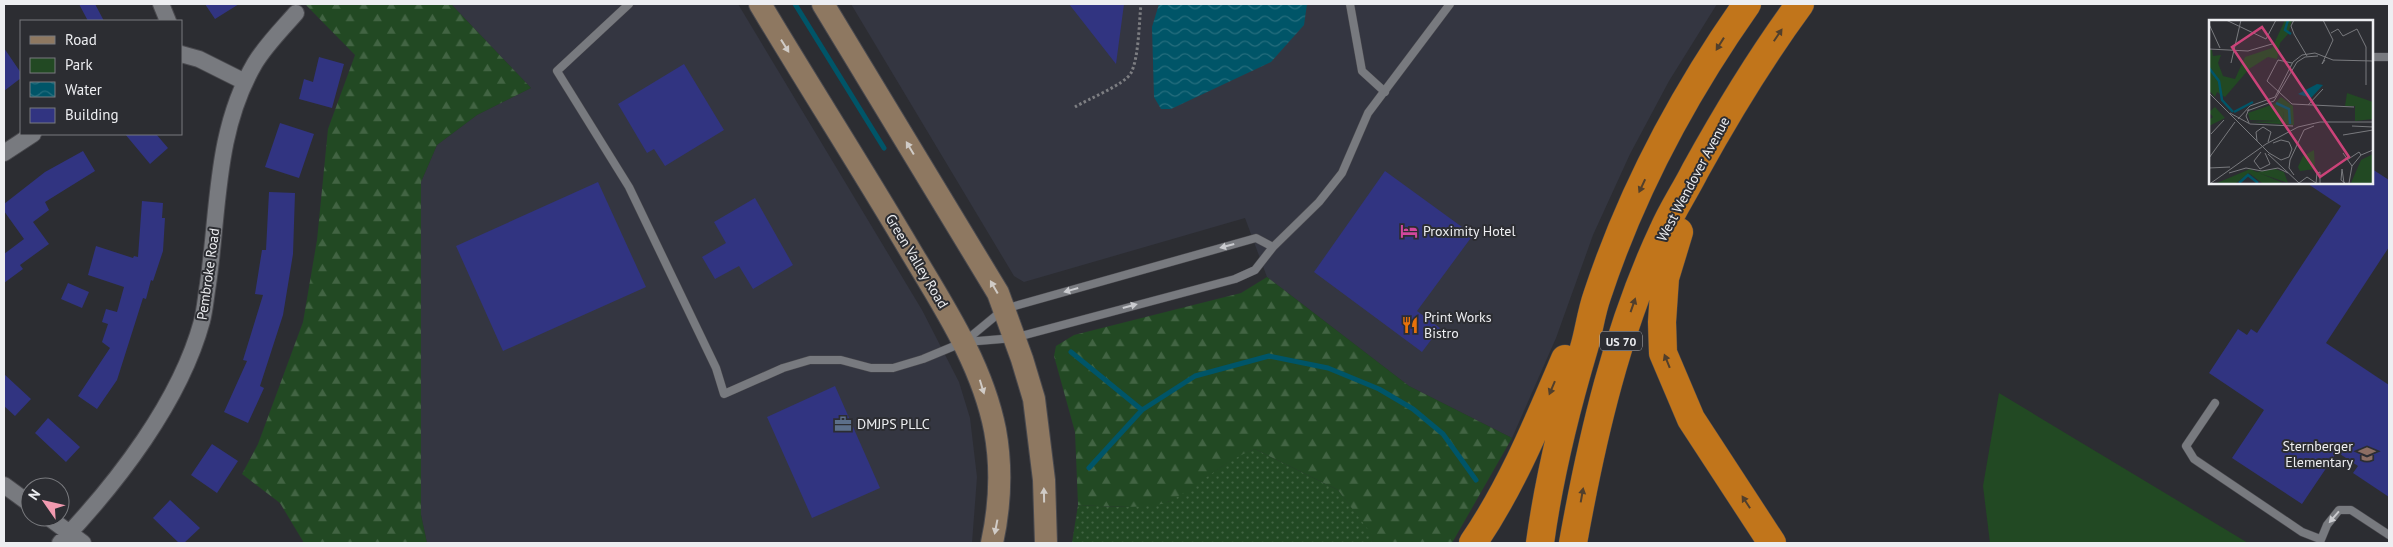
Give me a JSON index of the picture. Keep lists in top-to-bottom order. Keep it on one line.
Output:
{"streets":{"highway":["West Wendover Avenue","US 70"],"main road":["Green Valley Road"],"street":["Pembroke Road"]},"places":{"hotel":["Proximity Hotel"],"restaurant":["Print Works Bistro"],"office":["DMJPS PLLC"],"school or university":["Sternberger Elementary"]},"legend":["Road","Park","Water","Building"],"north":"top left"}
